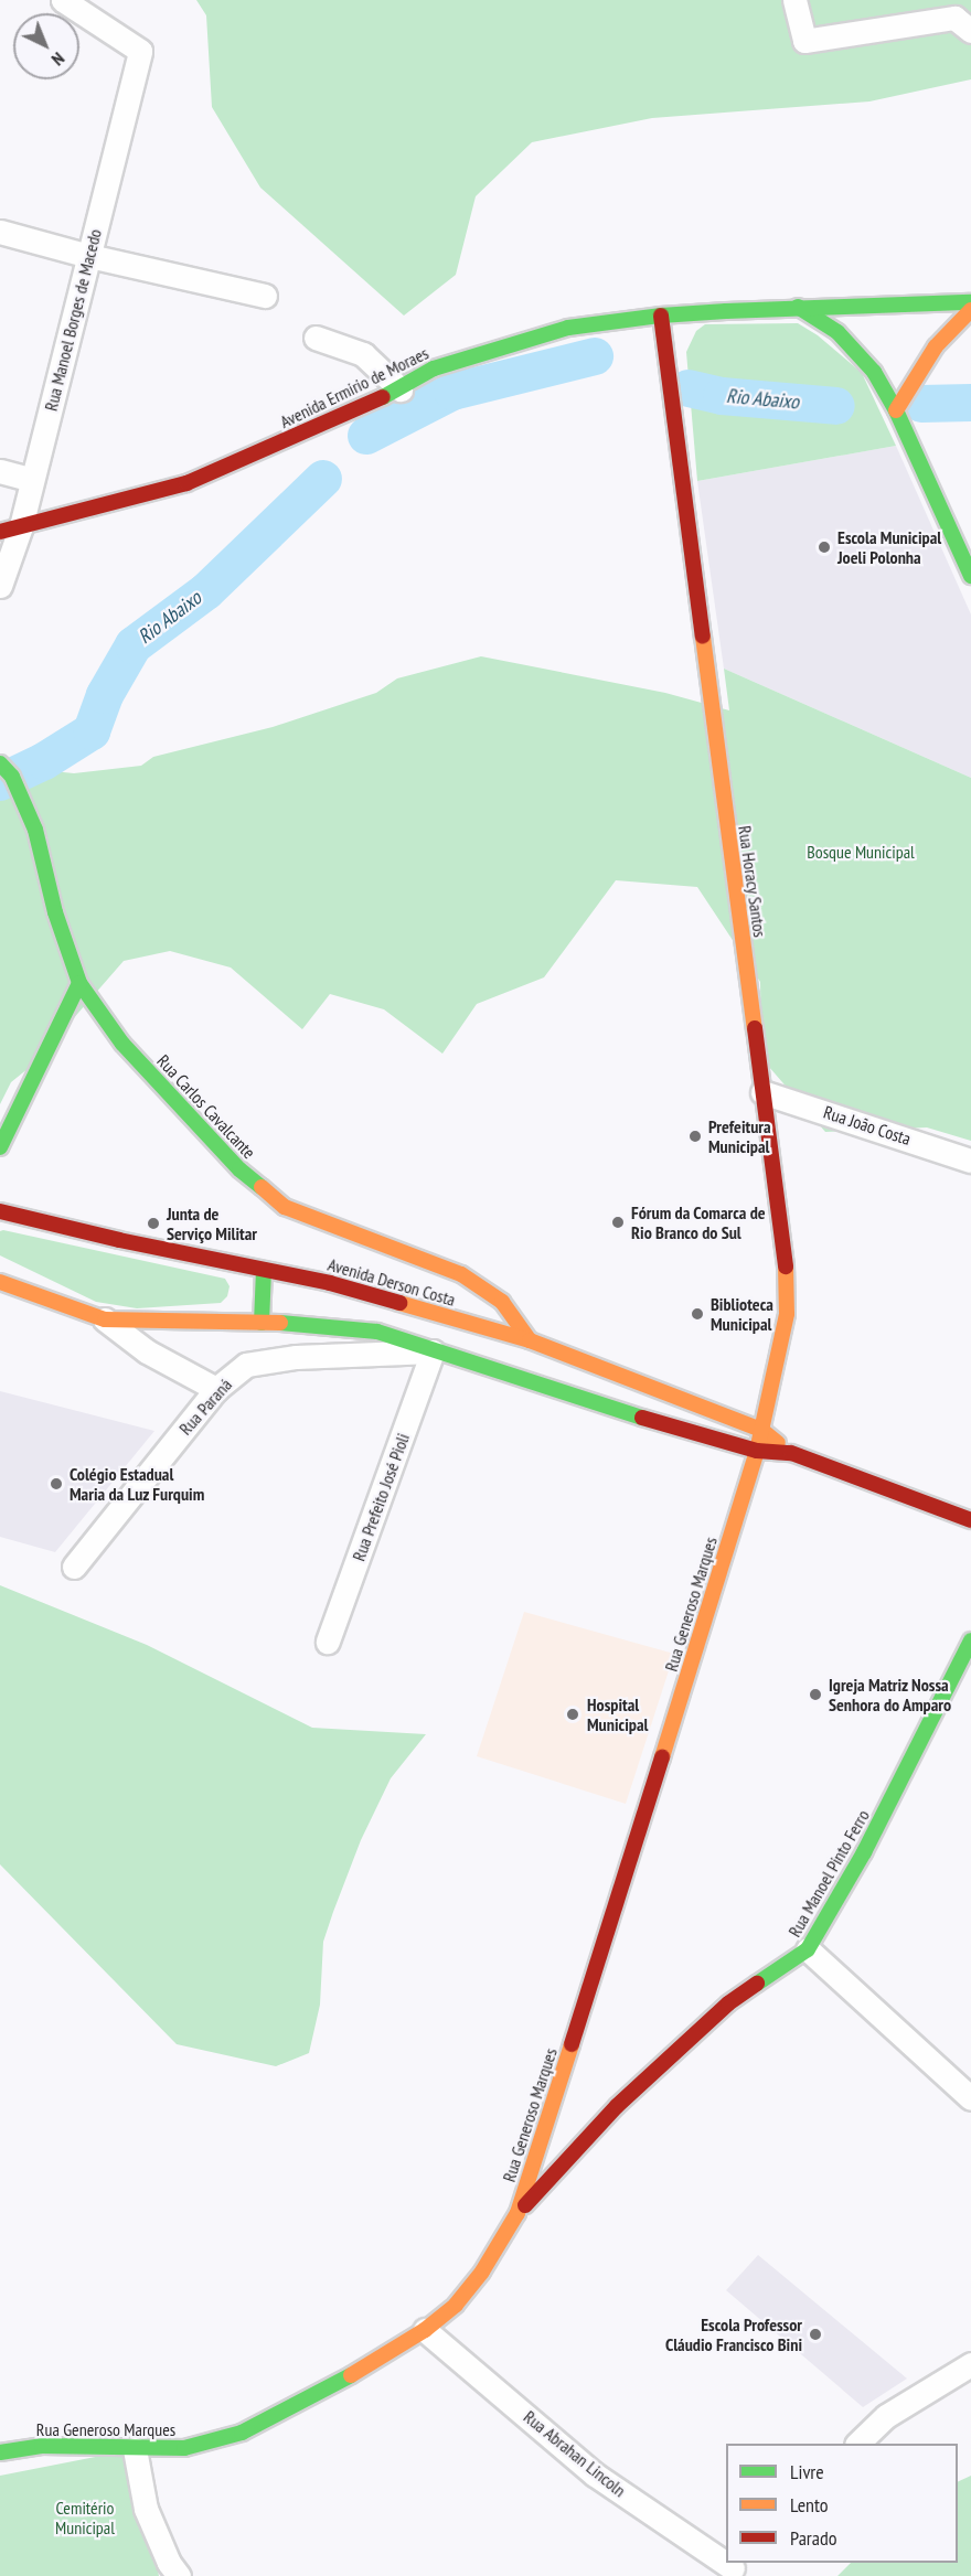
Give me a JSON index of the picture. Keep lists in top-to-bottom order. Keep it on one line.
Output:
{"streets":{"street":["Rua Manoel Borges de Macedo","Avenida Ermirio de Moraes","Rua Horacy Santos","Rua Carlos Cavalcante","Rua João Costa","Avenida Derson Costa","Rua Paraná","Rua Prefeito José Pioli","Rua Generoso Marques","Rua Manoel Pinto Ferro","Rua Abrahan Lincoln"]},"crossings":[["Rua Manoel Borges de Macedo","Avenida Ermirio de Moraes"],["Avenida Ermirio de Moraes","Rua Horacy Santos"],["Rua Horacy Santos","Rua João Costa"],["Rua Horacy Santos","Avenida Derson Costa"],["Rua Horacy Santos","Rua Generoso Marques"],["Rua Carlos Cavalcante","Avenida Derson Costa"],["Rua Paraná","Rua Prefeito José Pioli"],["Rua Generoso Marques","Rua Manoel Pinto Ferro"],["Rua Generoso Marques","Rua Abrahan Lincoln"]],"water":["Rio Abaixo"],"parks":["Bosque Municipal","Cemitério Municipal"],"places":["Escola Municipal Joeli Polonha","Prefeitura Municipal","Fórum da Comarca de Rio Branco do Sul","Junta de Serviço Militar","Biblioteca Municipal","Colégio Estadual Maria da Luz Furquim","Igreja Matriz Nossa Senhora do Amparo","Hospital Municipal","Escola Professor Cláudio Francisco Bini"],"legend":["Livre","Lento","Parado"],"north":"bottom right"}
